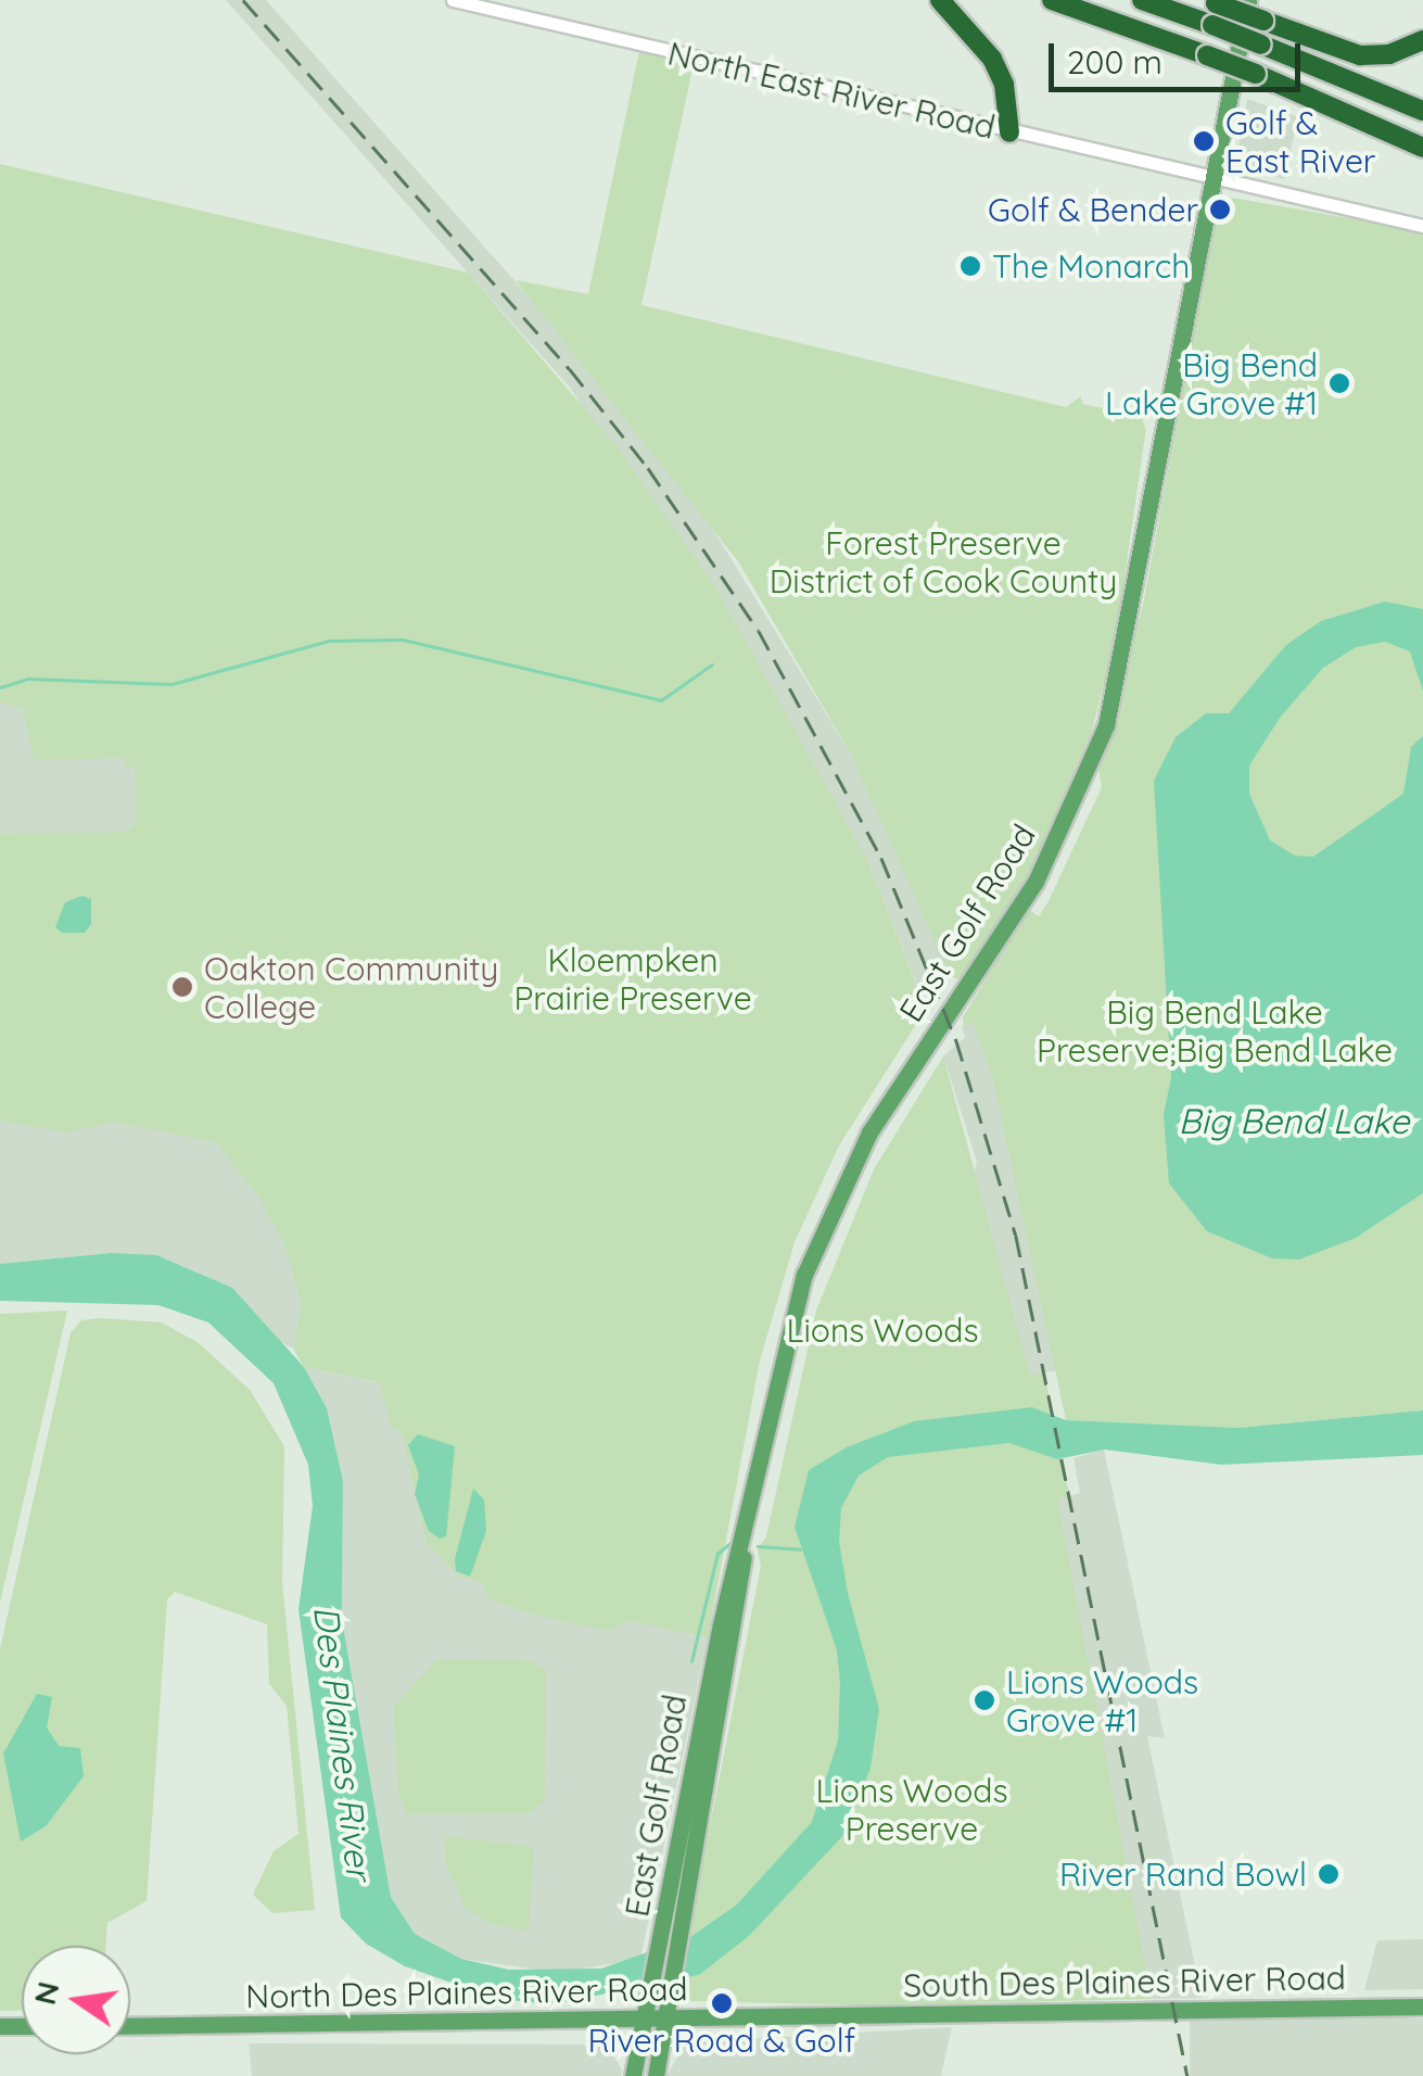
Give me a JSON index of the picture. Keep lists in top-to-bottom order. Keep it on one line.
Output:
{"streets":{"main road":["East Golf Road","South Des Plaines River Road","North Des Plaines River Road"],"street":["North East River Road"]},"crossings":[["North East River Road","East Golf Road"],["East Golf Road","North Des Plaines River Road"],["South Des Plaines River Road","North Des Plaines River Road"]],"water":["Big Bend Lake","Des Plaines River"],"parks":["Forest Preserve District of Cook County","Kloempken Prairie Preserve","Big Bend Lake Preserve;Big Bend Lake","Lions Woods","Lions Woods Preserve"],"places":["Golf & East River","Golf & Bender","The Monarch","Big Bend Lake Grove #1","Oakton Community College","Lions Woods Grove #1","River Rand Bowl","River Road & Golf"],"scale_bar":"200 m","north":"left"}
